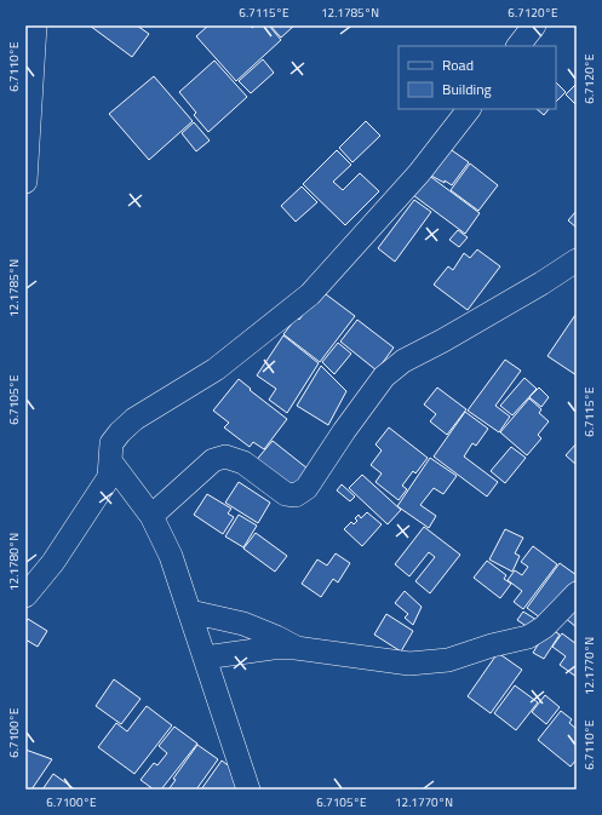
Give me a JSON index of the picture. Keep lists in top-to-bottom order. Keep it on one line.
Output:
{"legend":["Road","Building"],"coordinates":["6.7115°E","12.1785°N","6.7120°E","6.7110°E","6.7105°E","12.1780°N","12.1770°N","6.7100°E"]}
